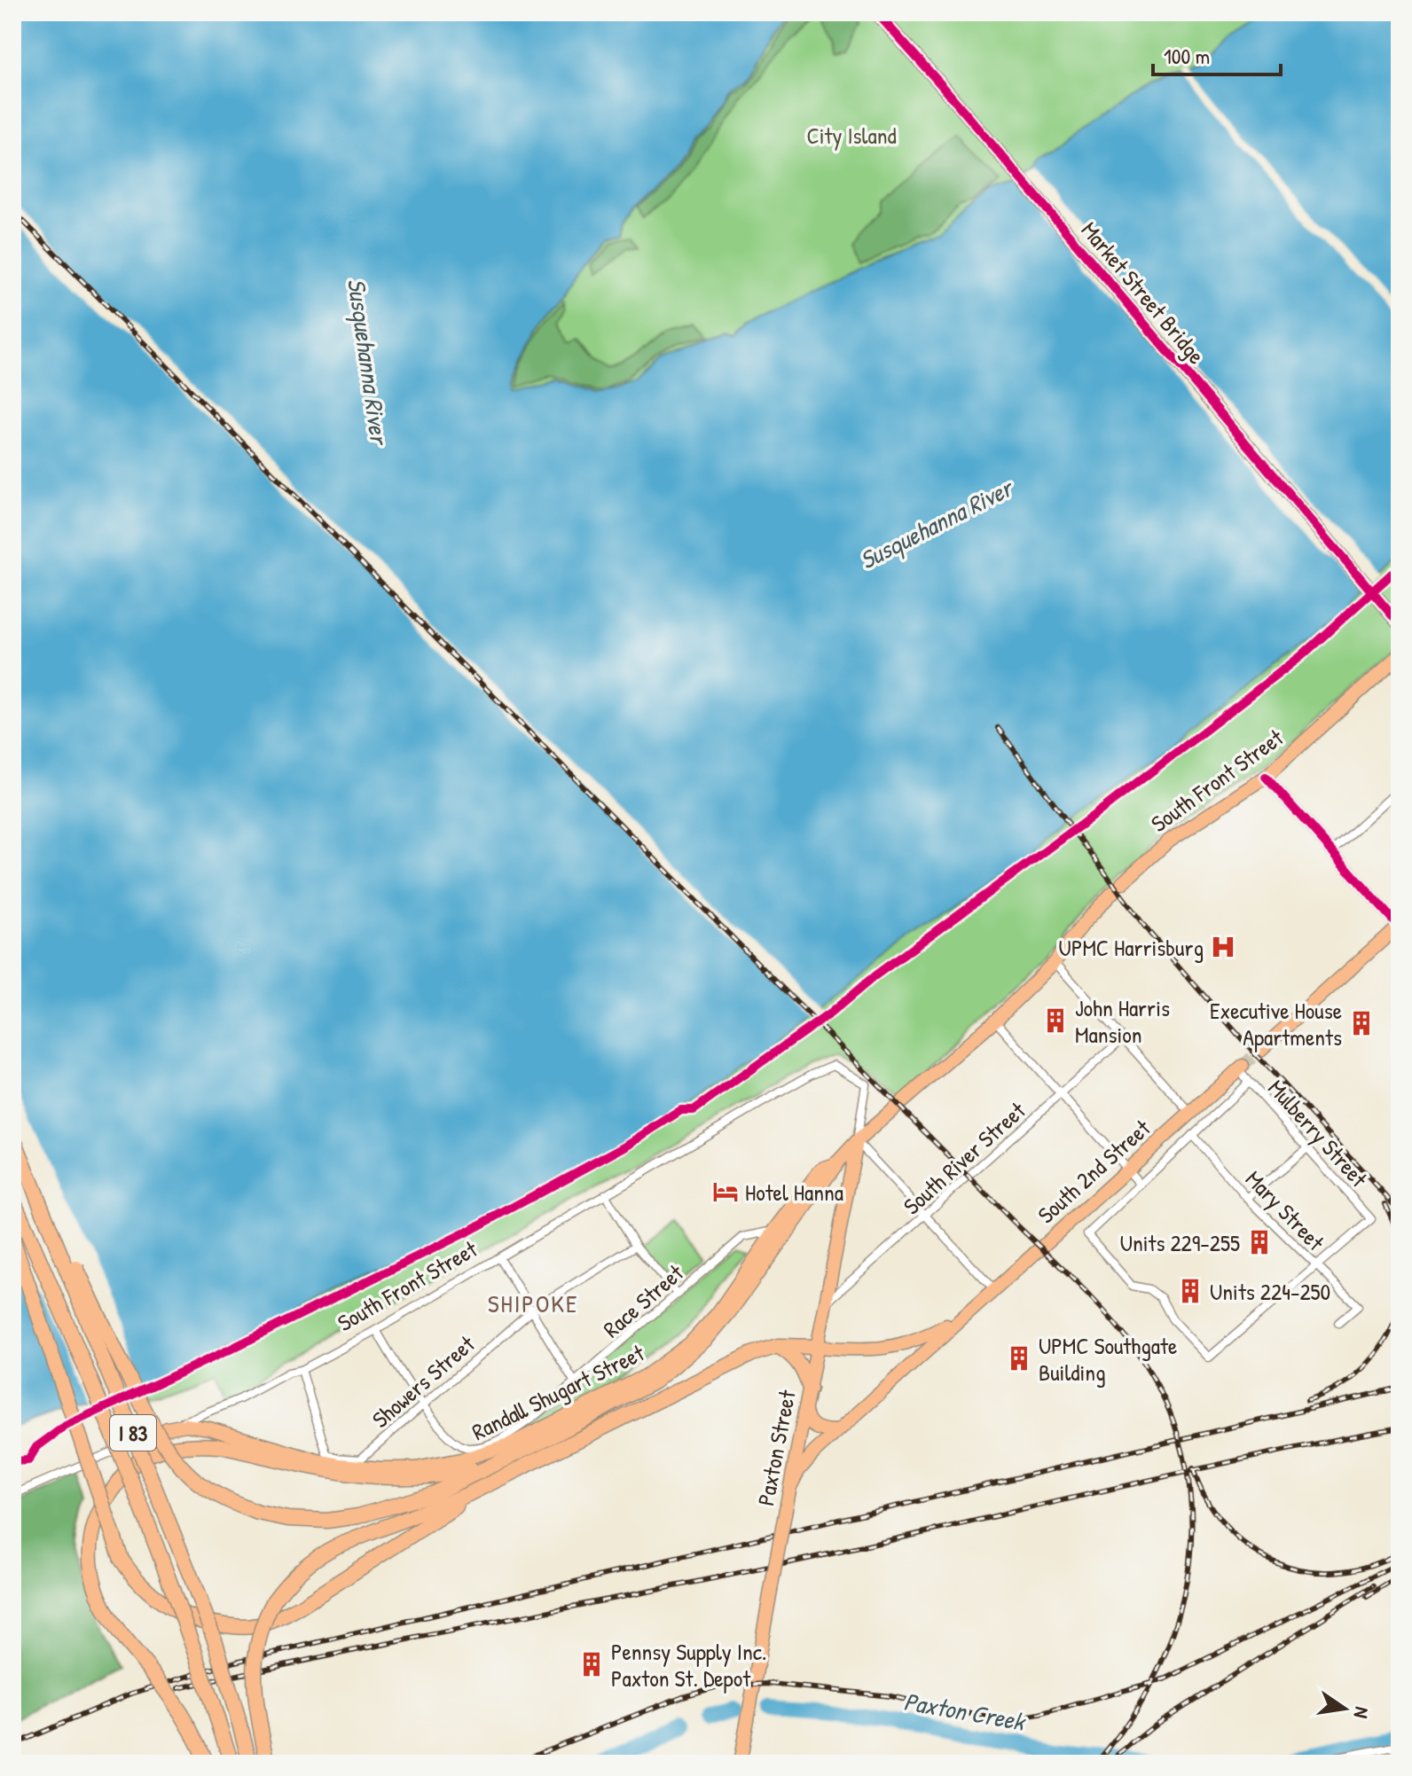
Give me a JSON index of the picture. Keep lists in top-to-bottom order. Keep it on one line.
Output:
{"streets":{"highway":["I 83"],"main road":["Market Street Bridge","South Front Street","South 2nd Street","Randall Shugart Street","Paxton Street"],"street":["Mulberry Street","South River Street","Mary Street","Race Street","Showers Street"]},"crossings":[["South Front Street","Showers Street"],["South Front Street","Randall Shugart Street"],["South Front Street","Paxton Street"],["Mulberry Street","South 2nd Street"],["Mulberry Street","Mary Street"],["South River Street","Paxton Street"],["South 2nd Street","Paxton Street"],["Race Street","Showers Street"],["Race Street","Randall Shugart Street"]],"districts":["SHIPOKE"],"water":["Susquehanna River","Paxton Creek"],"parks":["City Island"],"places":{"hospital":["UPMC Harrisburg"],"building":["John Harris Mansion","Executive House Apartments","Units 229-255","Units 224-250","UPMC Southgate Building","Pennsy Supply Inc. Paxton St. Depot"],"hotel":["Hotel Hanna"]},"scale_bar":"100 m","north":"right"}
